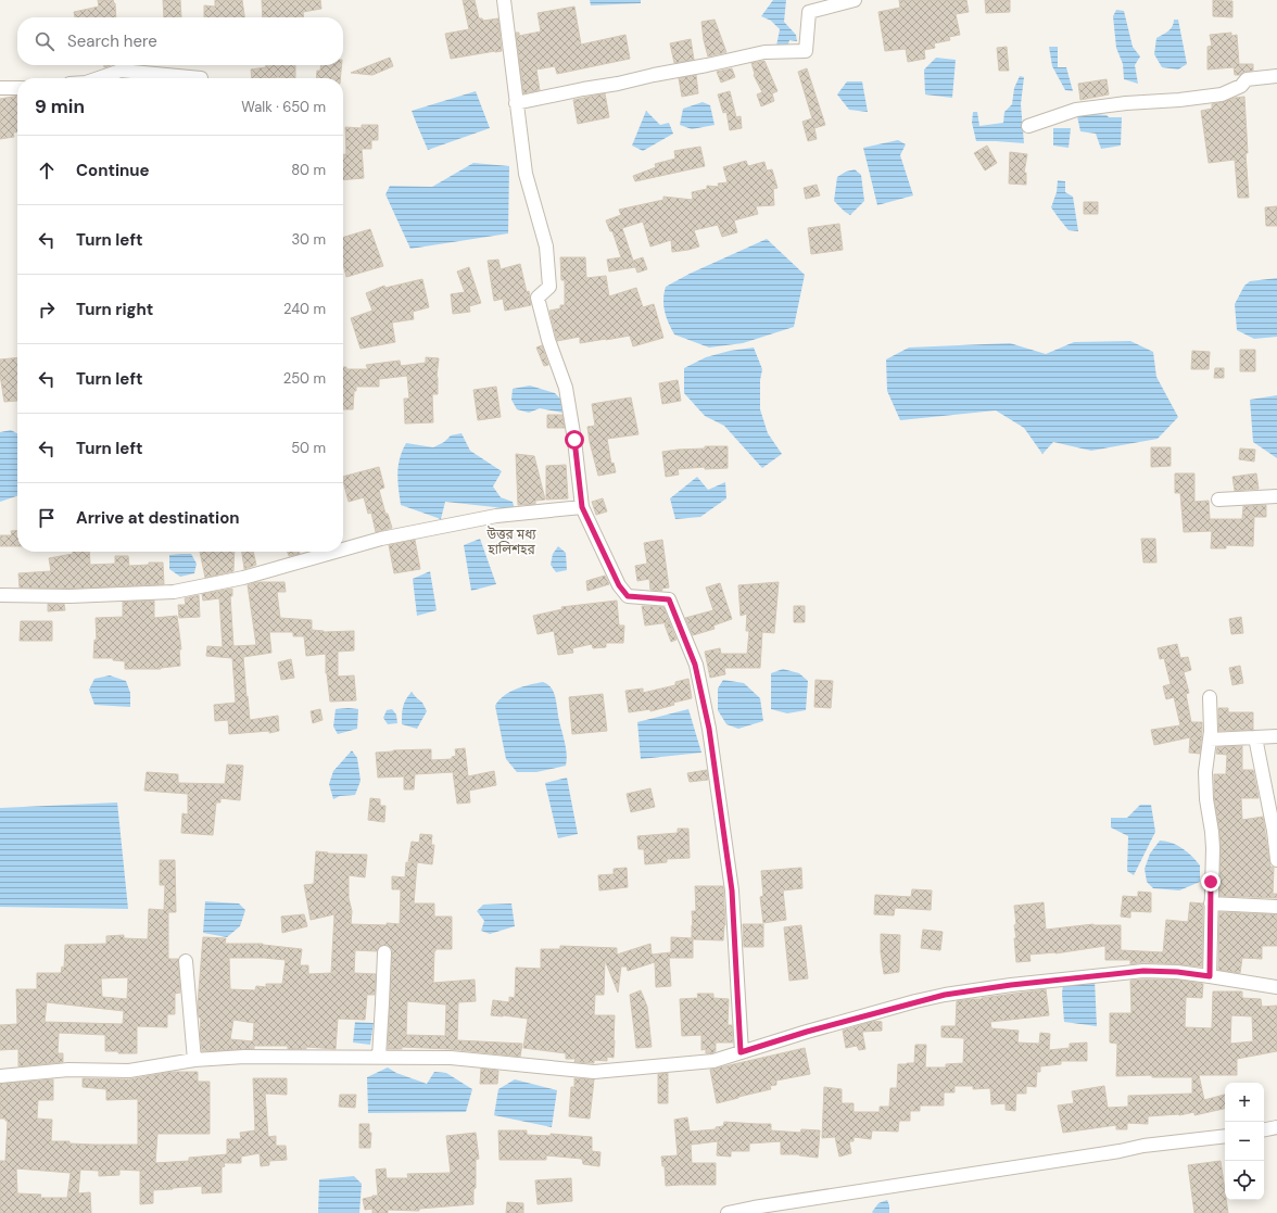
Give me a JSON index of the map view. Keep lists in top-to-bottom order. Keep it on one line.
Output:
{"districts":["উত্তর মধ্য হালিশহর"],"page":{"search":"Search here","heading":["9 min","Walk · 650 m"],"list":[["Continue","80 m"],["Turn left","30 m"],["Turn right","240 m"],["Turn left","250 m"],["Turn left","50 m"],"Arrive at destination"],"map_buttons":["+","−"]}}
